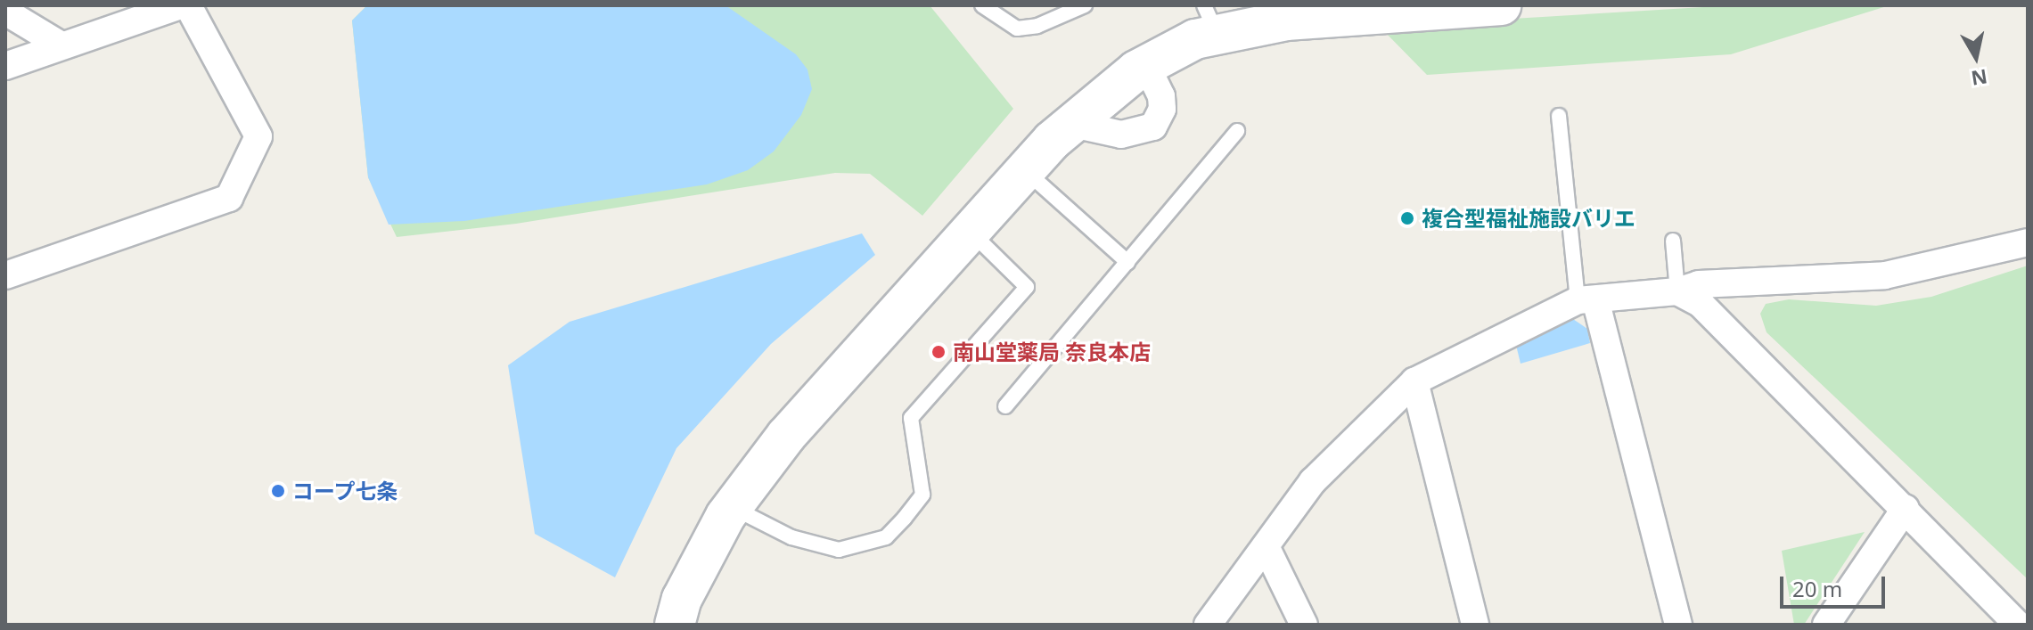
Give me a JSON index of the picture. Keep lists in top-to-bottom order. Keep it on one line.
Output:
{"places":["複合型福祉施設バリエ","南山堂薬局 奈良本店","コープ七条"],"scale_bar":"20 m","north":"bottom"}
